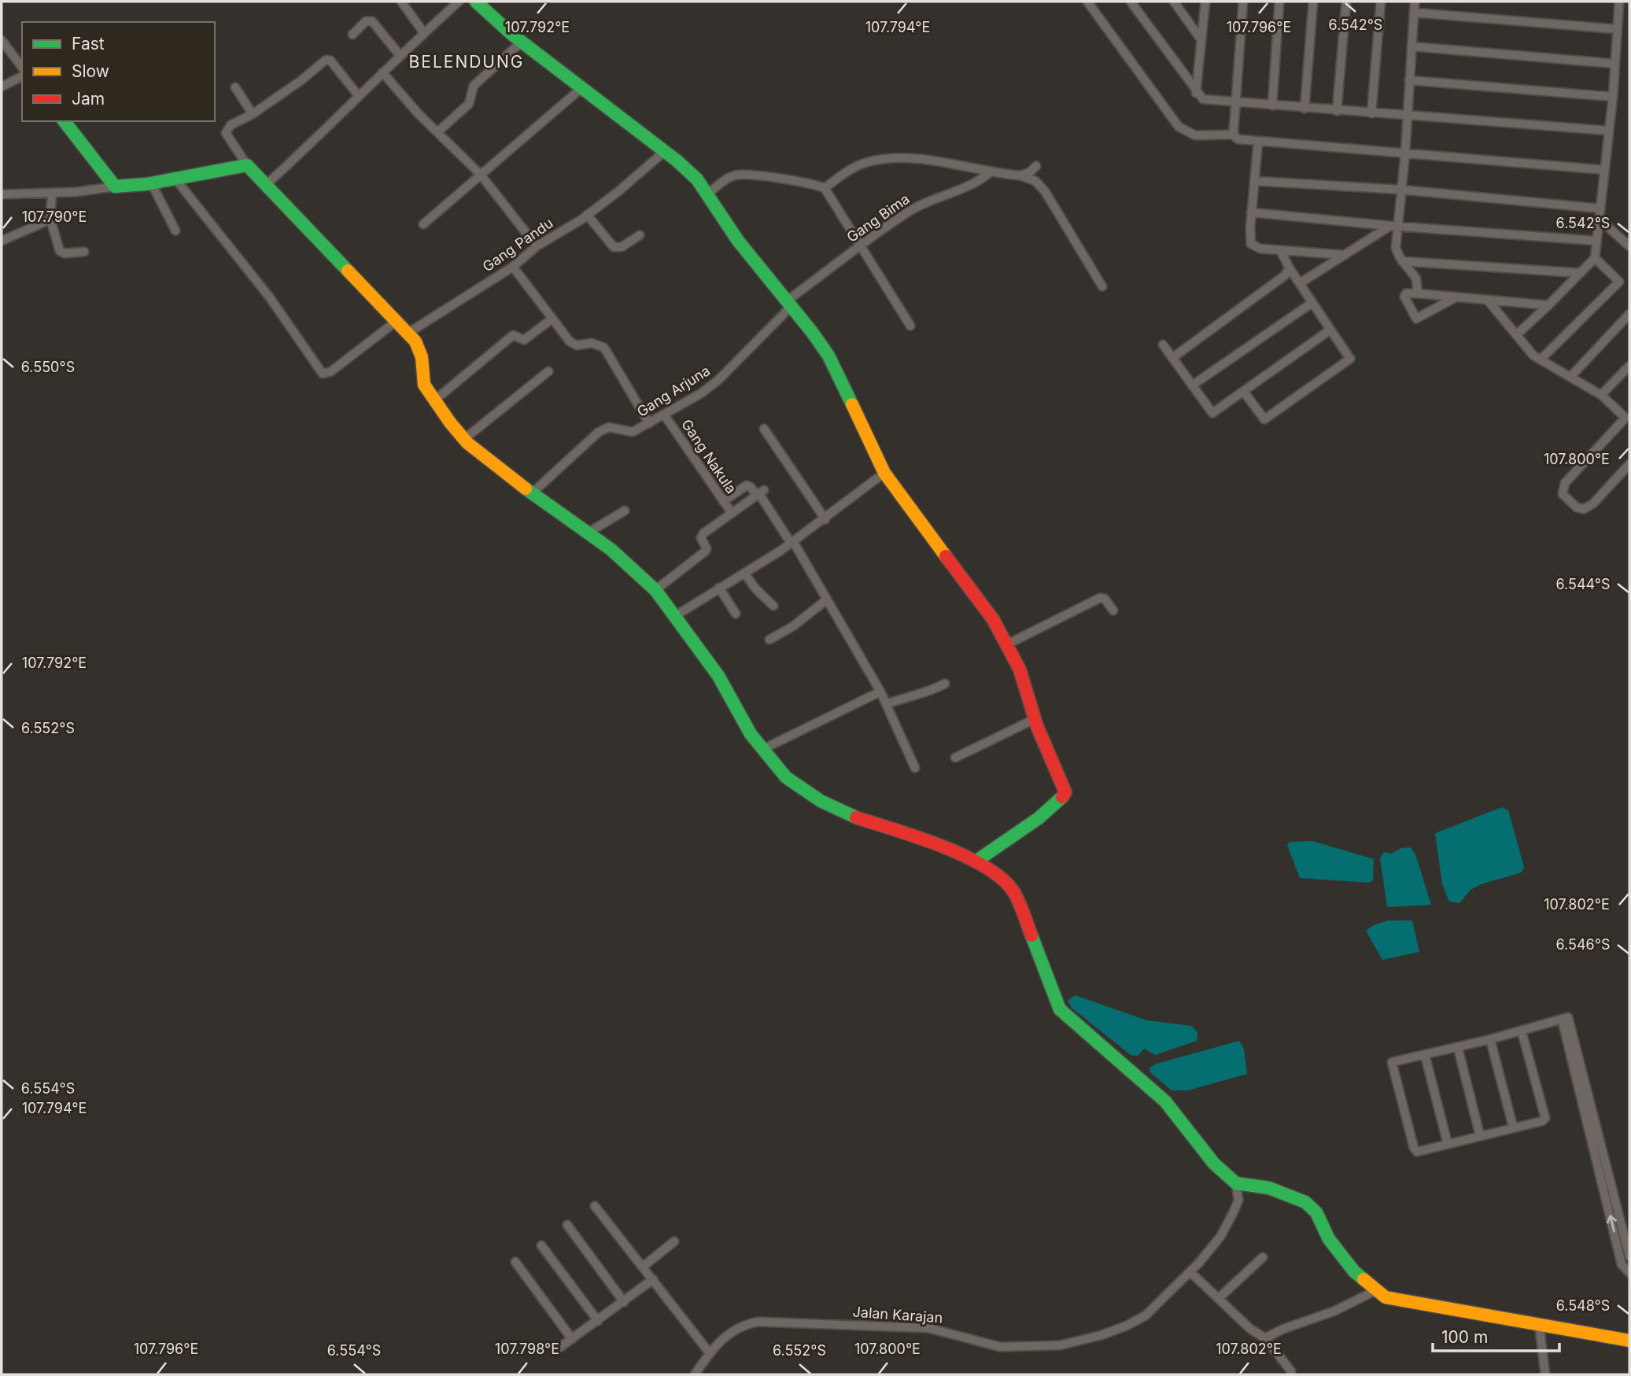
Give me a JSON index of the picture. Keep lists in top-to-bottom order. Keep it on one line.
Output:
{"streets":{"street":["Gang Bima","Gang Pandu","Gang Arjuna","Gang Nakula","Jalan Karajan"]},"crossings":[["Gang Bima","Gang Arjuna"],["Gang Arjuna","Gang Nakula"]],"districts":["BELENDUNG"],"legend":["Fast","Slow","Jam"],"scale_bar":"100 m","coordinates":["6.542°S","107.794°E","107.796°E","107.792°E","107.790°E","6.550°S","107.800°E","6.544°S","6.552°S","107.802°E","6.546°S","6.554°S","6.548°S","107.798°E"]}
